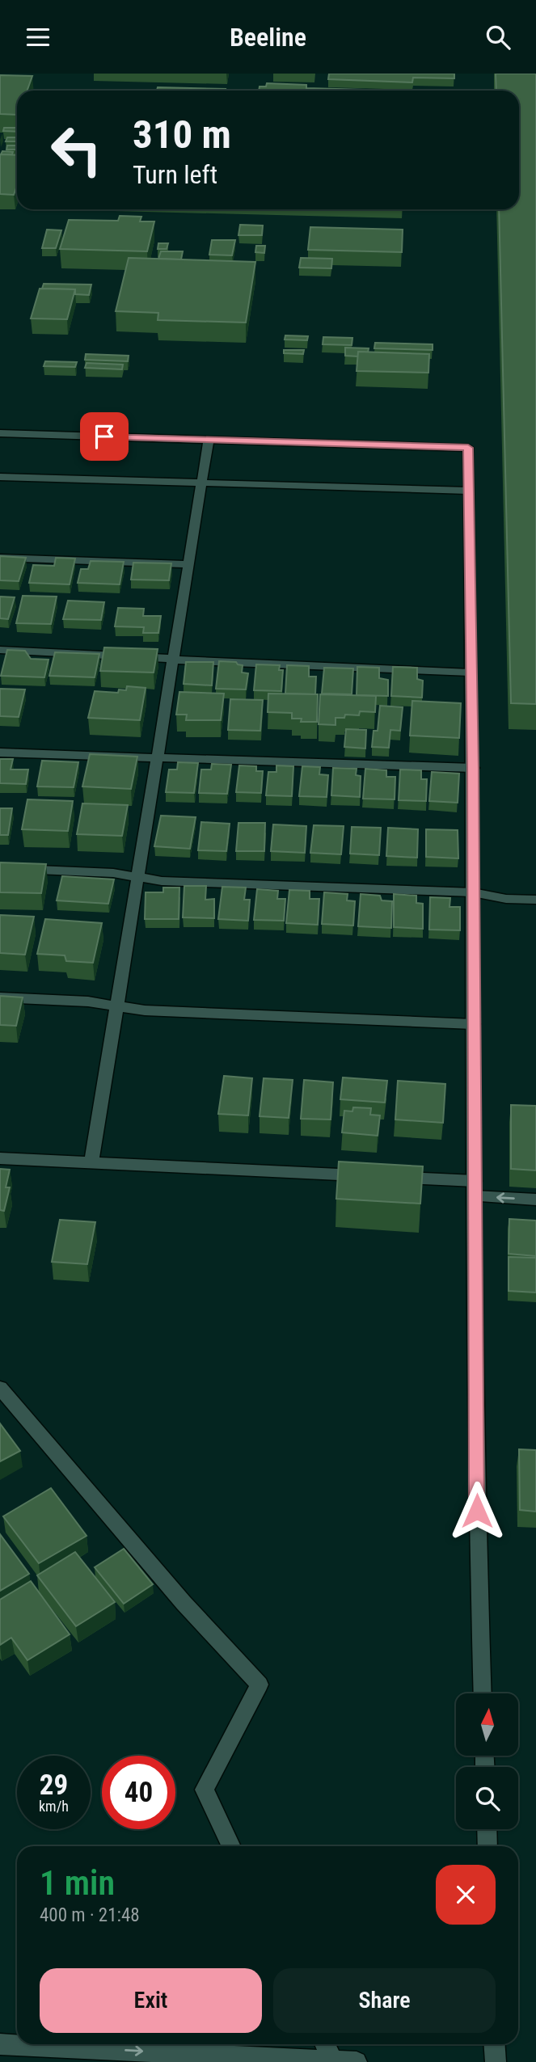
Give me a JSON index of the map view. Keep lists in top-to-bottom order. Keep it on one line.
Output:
{"north":"top","page":{"header":"Beeline","turn":["310 m","Turn left"],"speed":"29 km/h","limit":"40","heading":["1 min","400 m · 21:48"],"buttons":["Exit","Share"]}}
